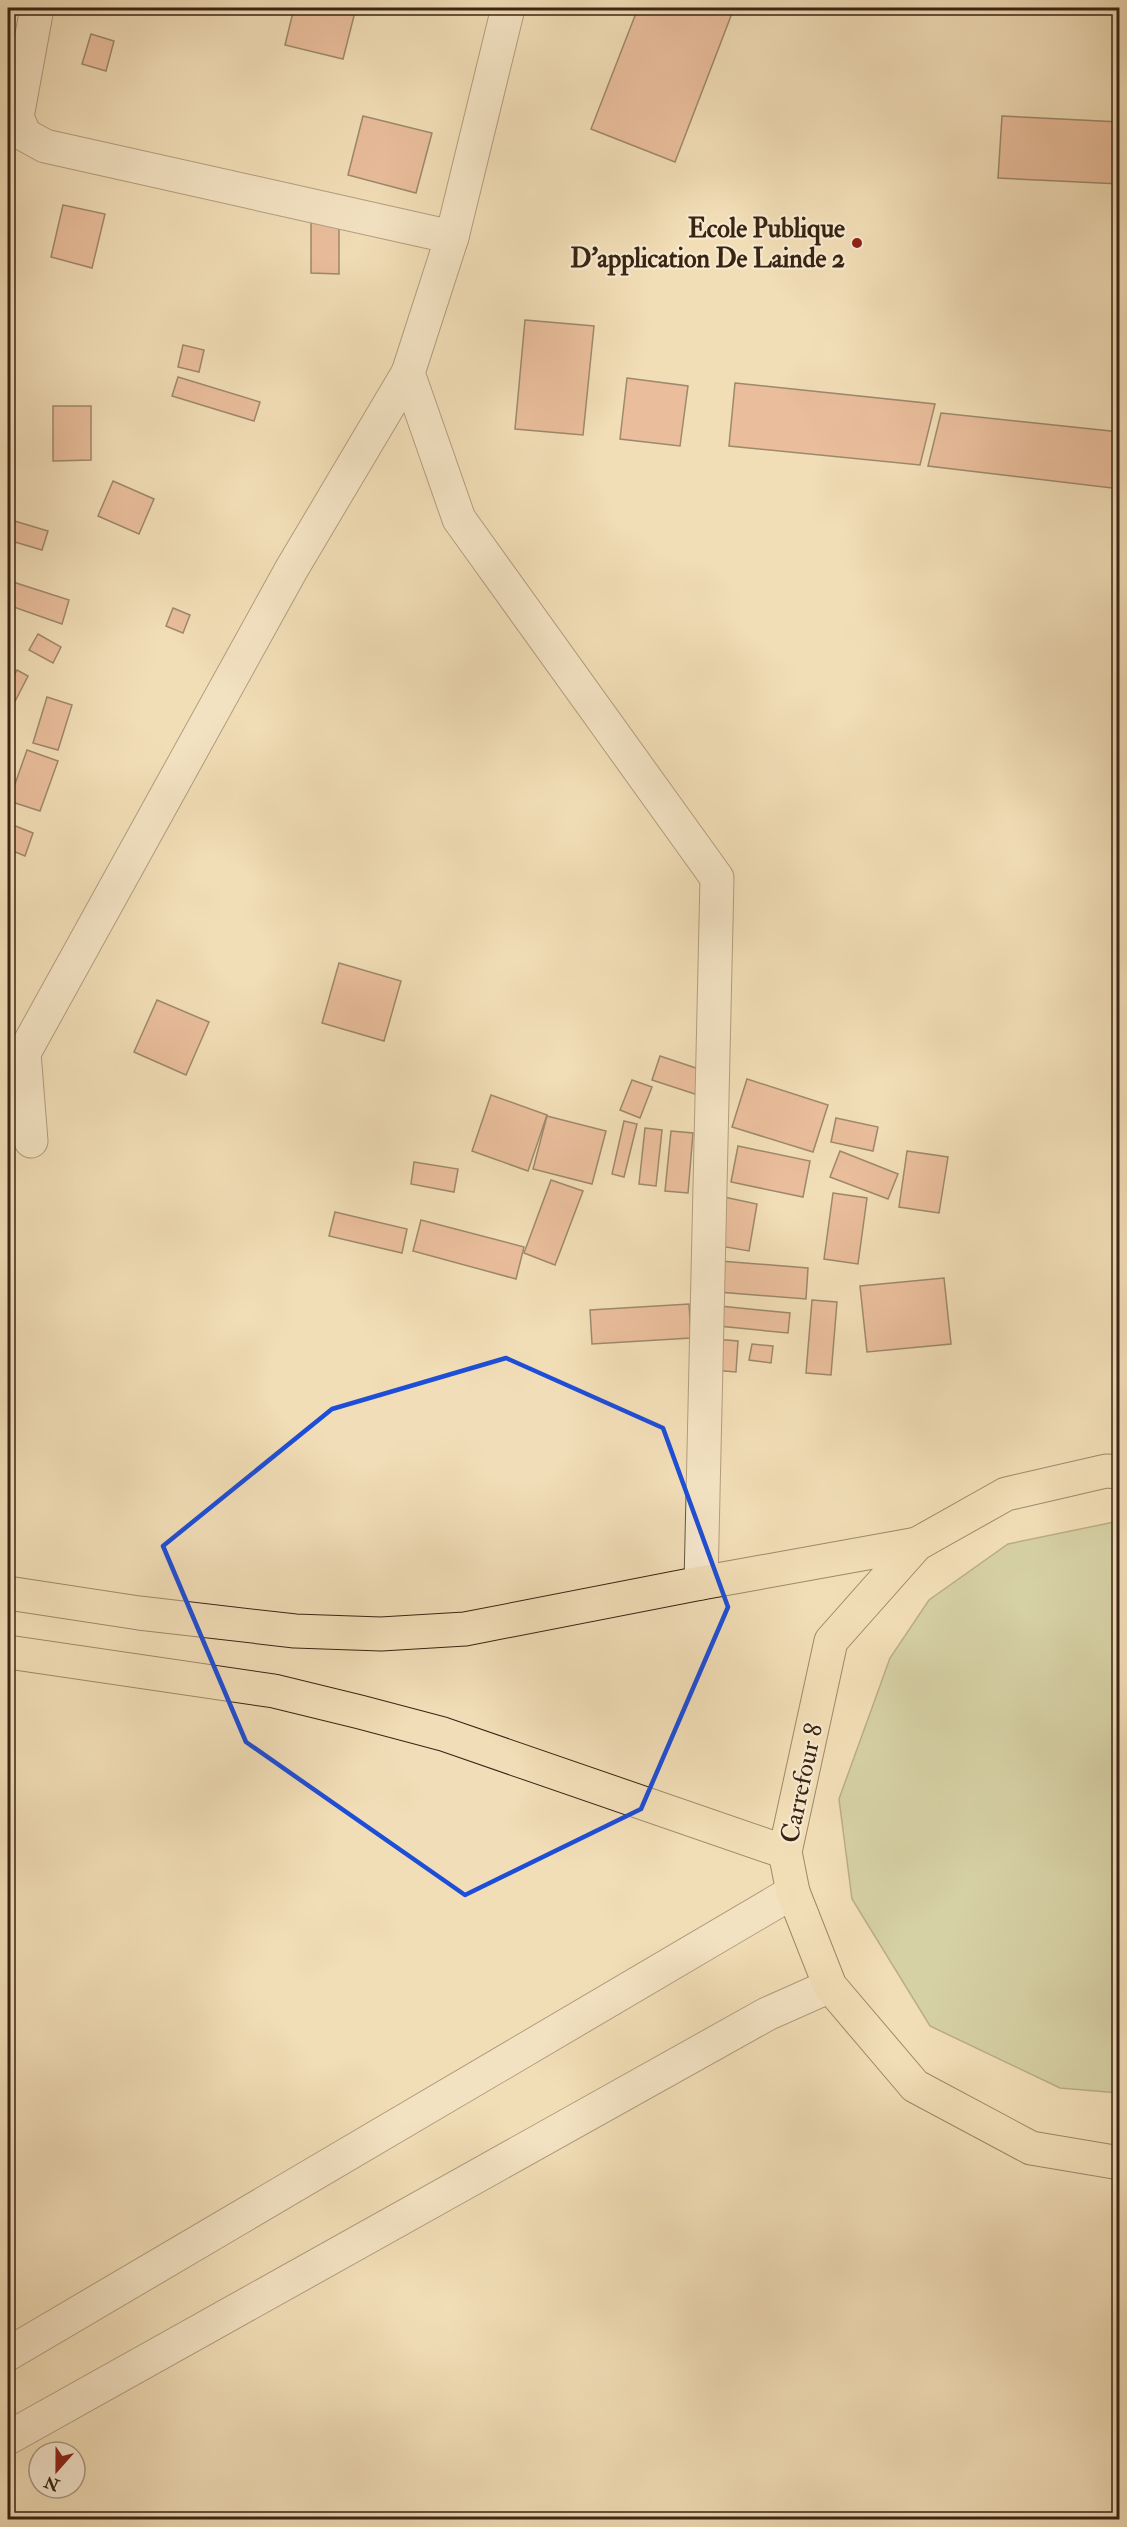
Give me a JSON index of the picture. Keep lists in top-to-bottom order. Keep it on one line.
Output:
{"streets":{"main road":["Carrefour 8"]},"places":["Ecole Publique D'application De Lainde 2"],"north":"bottom"}
